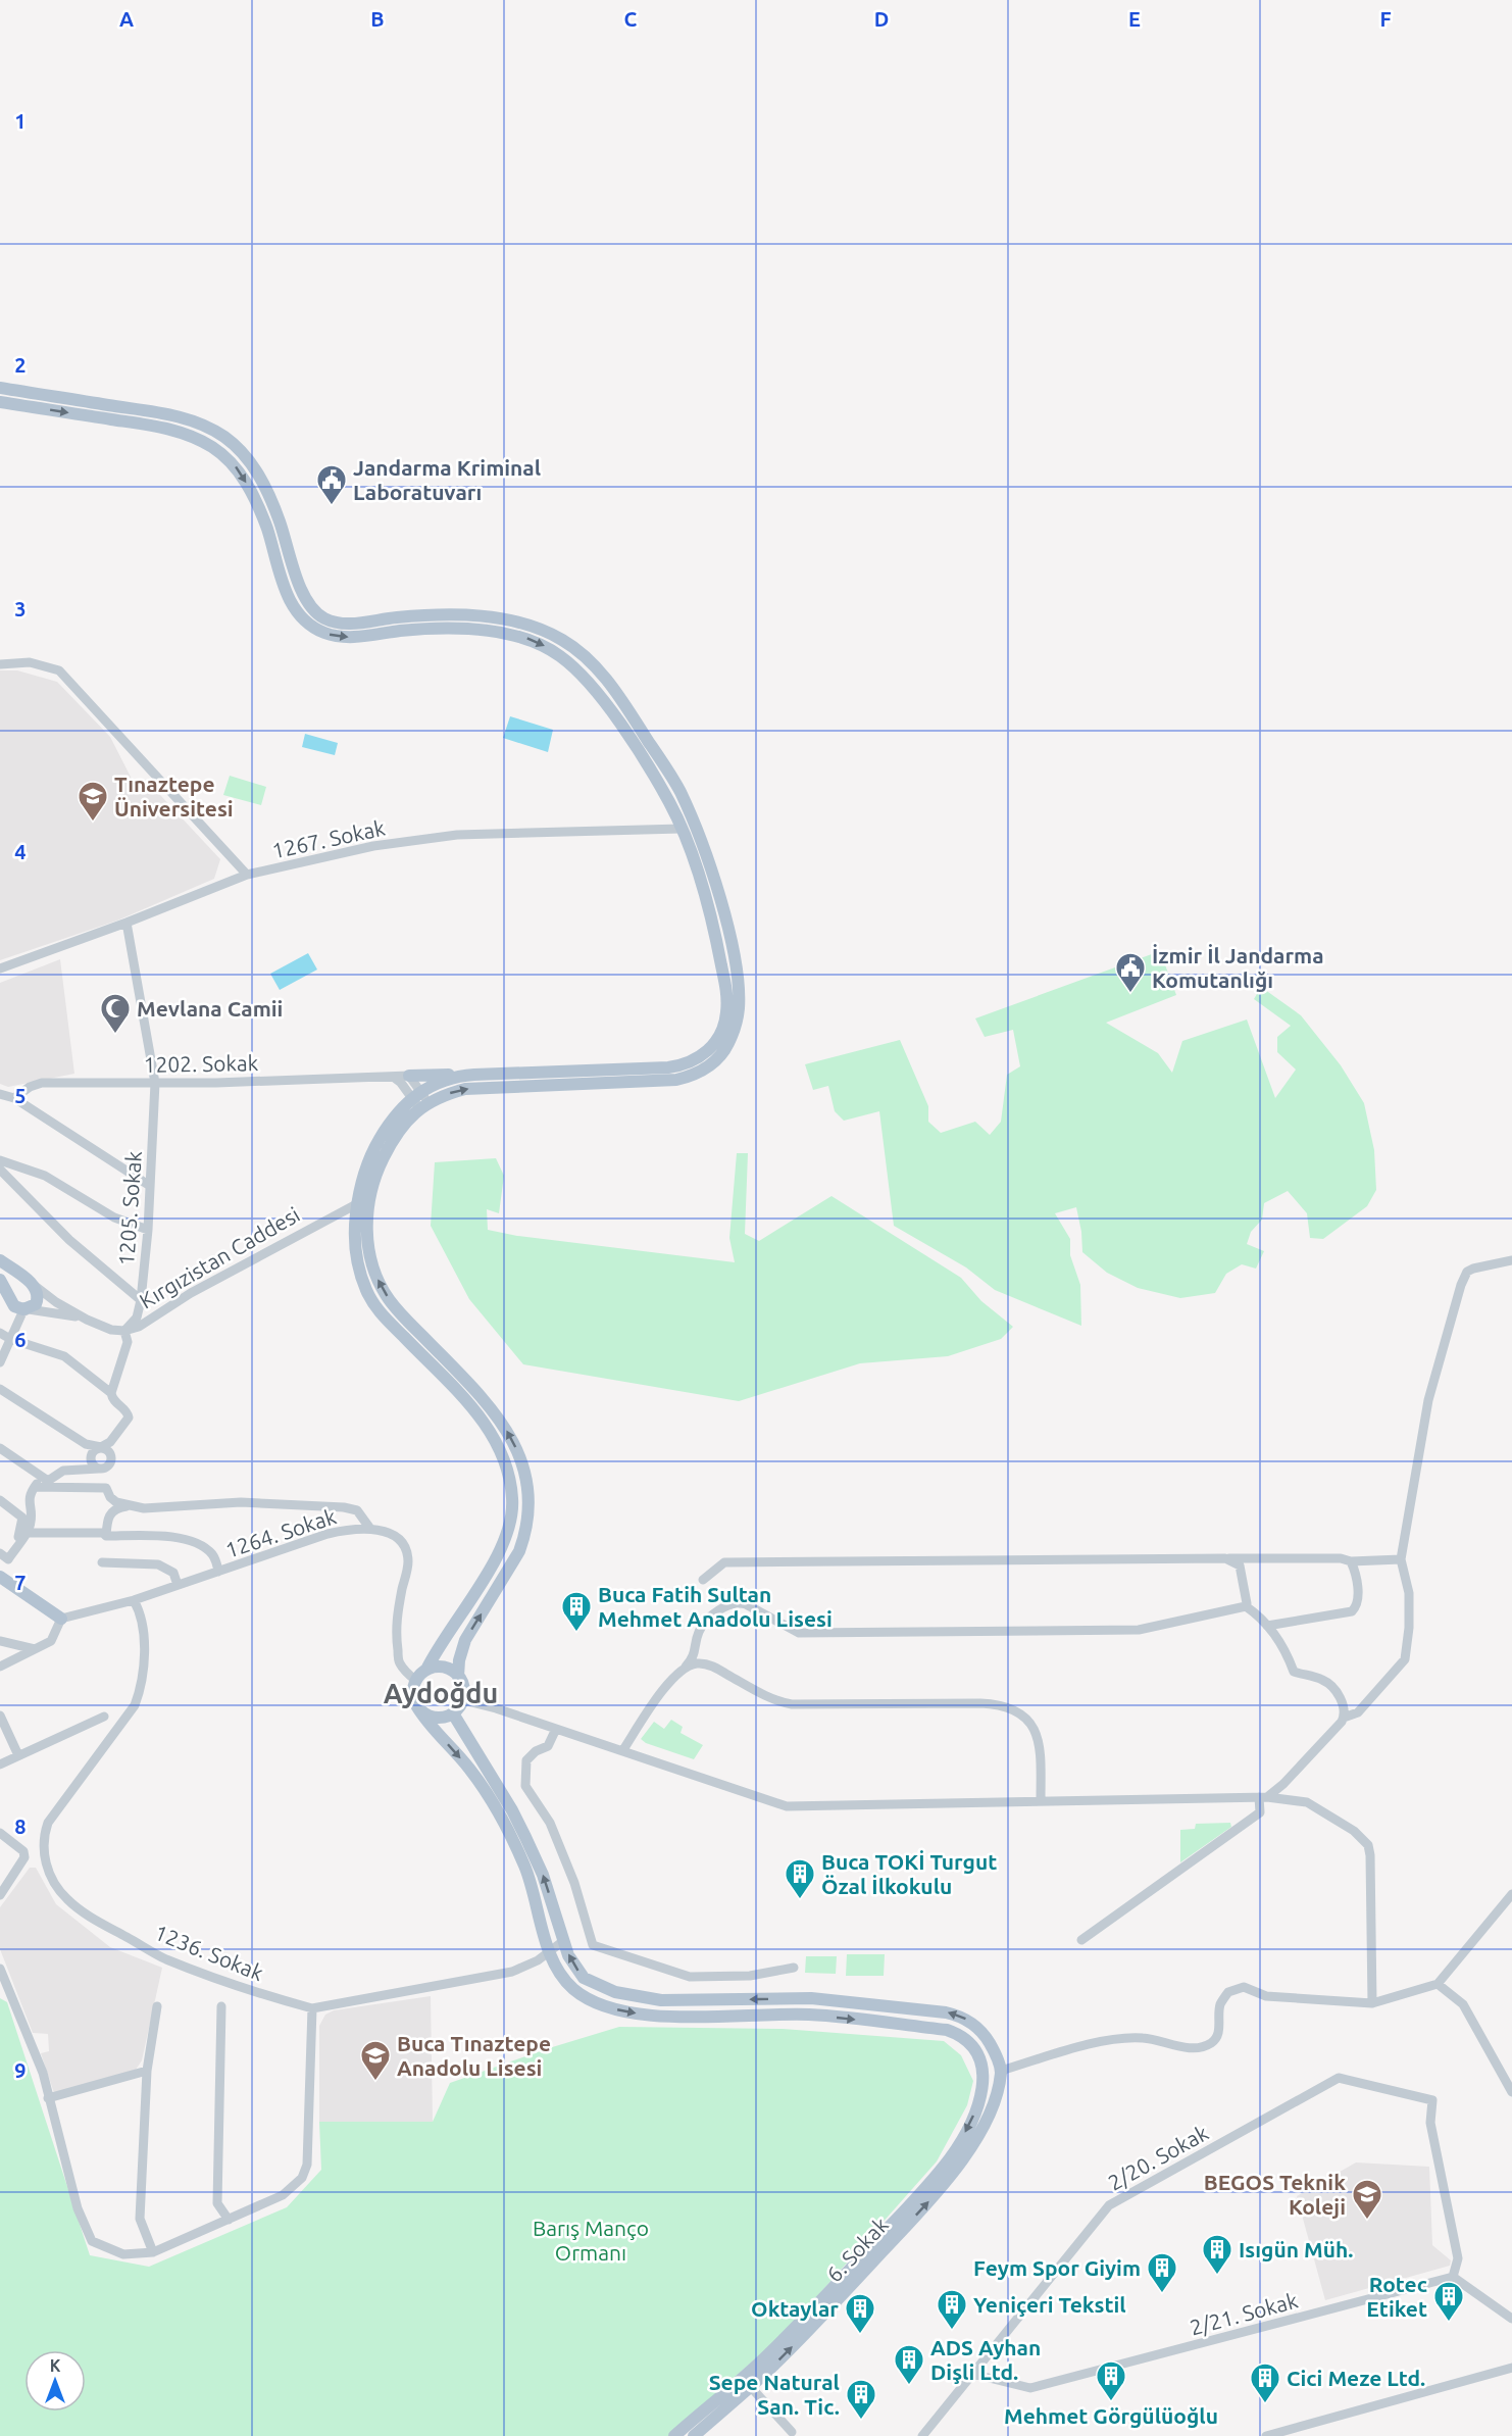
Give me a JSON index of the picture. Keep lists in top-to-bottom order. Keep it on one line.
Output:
{"streets":{"main road":["Kırgızistan Caddesi","6. Sokak"],"street":["1267. Sokak","1202. Sokak","1205. Sokak","1264. Sokak","1236. Sokak","2/20. Sokak","2/21. Sokak"]},"crossings":[["1267. Sokak","1205. Sokak"],["1202. Sokak","1205. Sokak"],["1205. Sokak","Kırgızistan Caddesi"],["1264. Sokak","1236. Sokak"],["1236. Sokak","6. Sokak"],["2/20. Sokak","2/21. Sokak"]],"districts":["Aydoğdu"],"parks":["Barış Manço Ormanı"],"places":{"public building":["Jandarma Kriminal Laboratuvarı","İzmir İl Jandarma Komutanlığı"],"school or university":["Tınaztepe Üniversitesi","Buca Tınaztepe Anadolu Lisesi","BEGOS Teknik Koleji"],"mosque":["Mevlana Camii"],"building":["Buca Fatih Sultan Mehmet Anadolu Lisesi","Buca TOKİ Turgut Özal İlkokulu","Isıgün Müh.","Feym Spor Giyim","Rotec Etiket","Yeniçeri Tekstil","Oktaylar","ADS Ayhan Dişli Ltd.","Mehmet Görgülüoğlu","Cici Meze Ltd.","Sepe Natural San. Tic."]},"north":"top","grid":{"columns":["A","B","C","D","E","F"],"rows":["1","2","3","4","5","6","7","8","9"]}}
